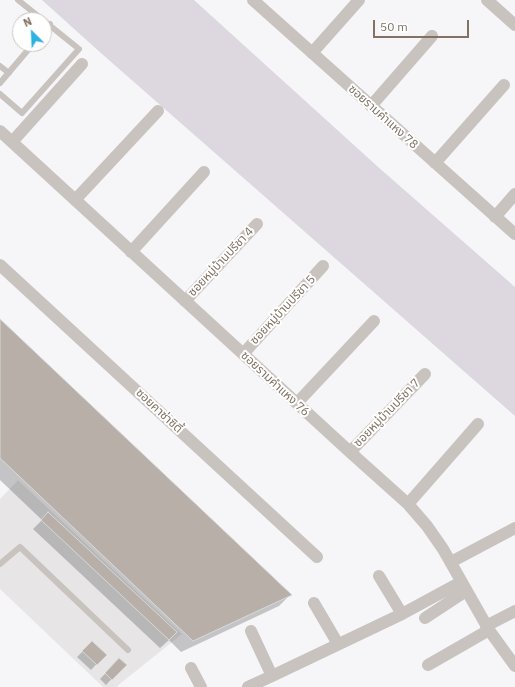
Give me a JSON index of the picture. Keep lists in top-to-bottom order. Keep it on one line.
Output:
{"streets":{"street":["ซอยรามคำแหง 78","ซอยหมู่บ้านปรีชา 4","ซอยหมู่บ้านปรีชา 5","ซอยรามคำแหง 76","ซอยคาซ่าซิตี้","ซอยหมู่บ้านปรีชา 7"]},"crossings":[["ซอยหมู่บ้านปรีชา 4","ซอยรามคำแหง 76"],["ซอยหมู่บ้านปรีชา 5","ซอยรามคำแหง 76"],["ซอยรามคำแหง 76","ซอยหมู่บ้านปรีชา 7"]],"scale_bar":"50 m","north":"top left"}
